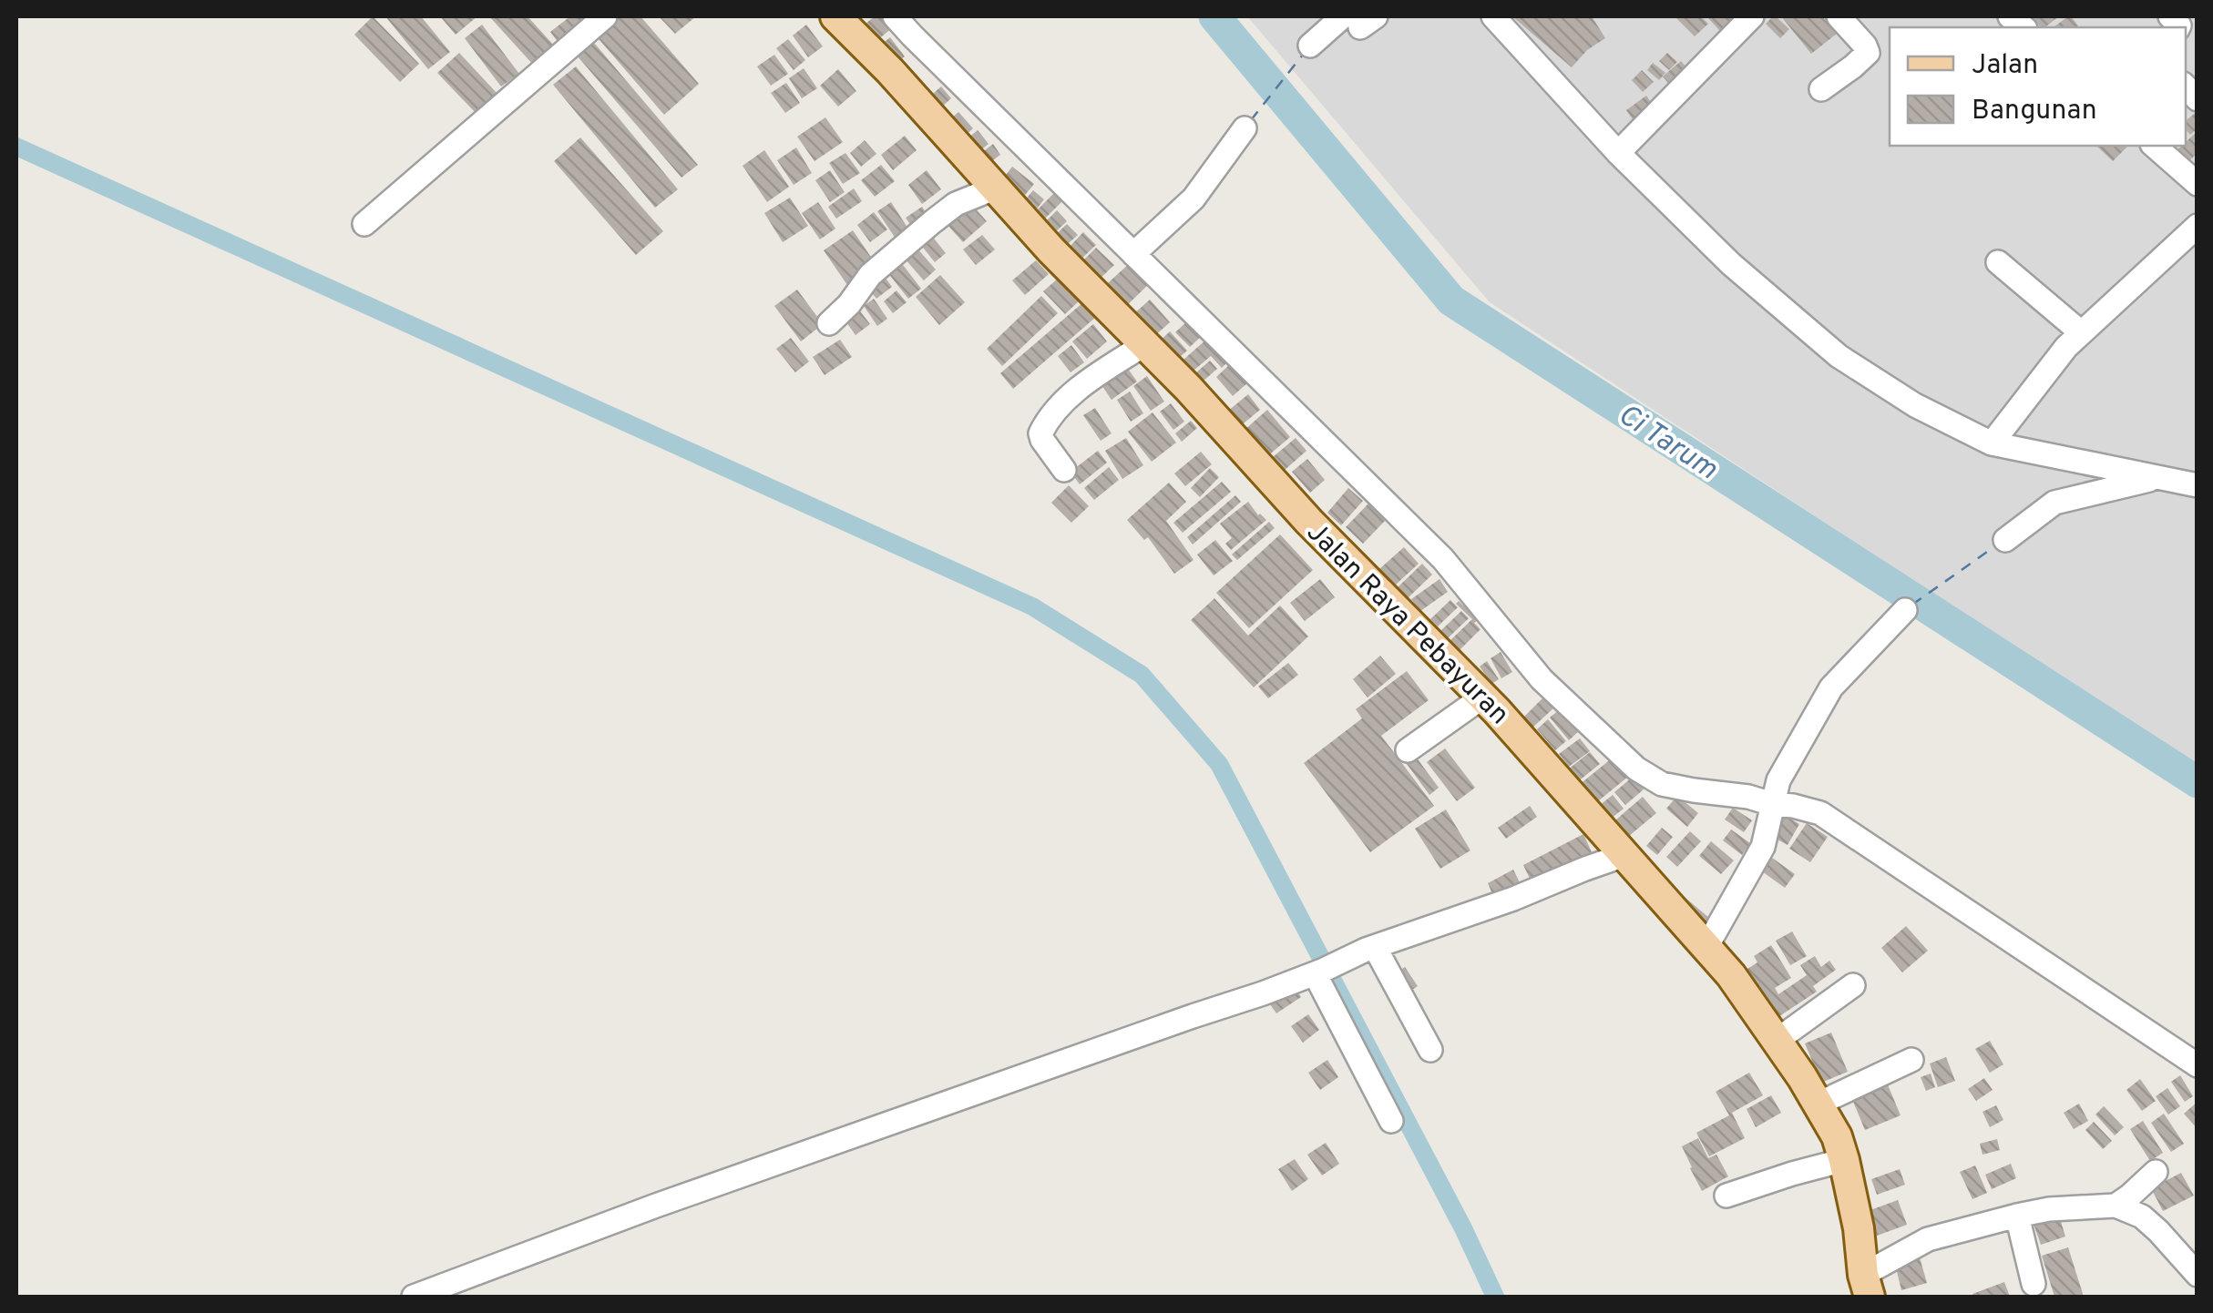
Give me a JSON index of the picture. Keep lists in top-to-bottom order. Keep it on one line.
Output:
{"streets":{"main road":["Jalan Raya Pebayuran"]},"water":["Ci Tarum"],"legend":["Jalan","Bangunan"]}
